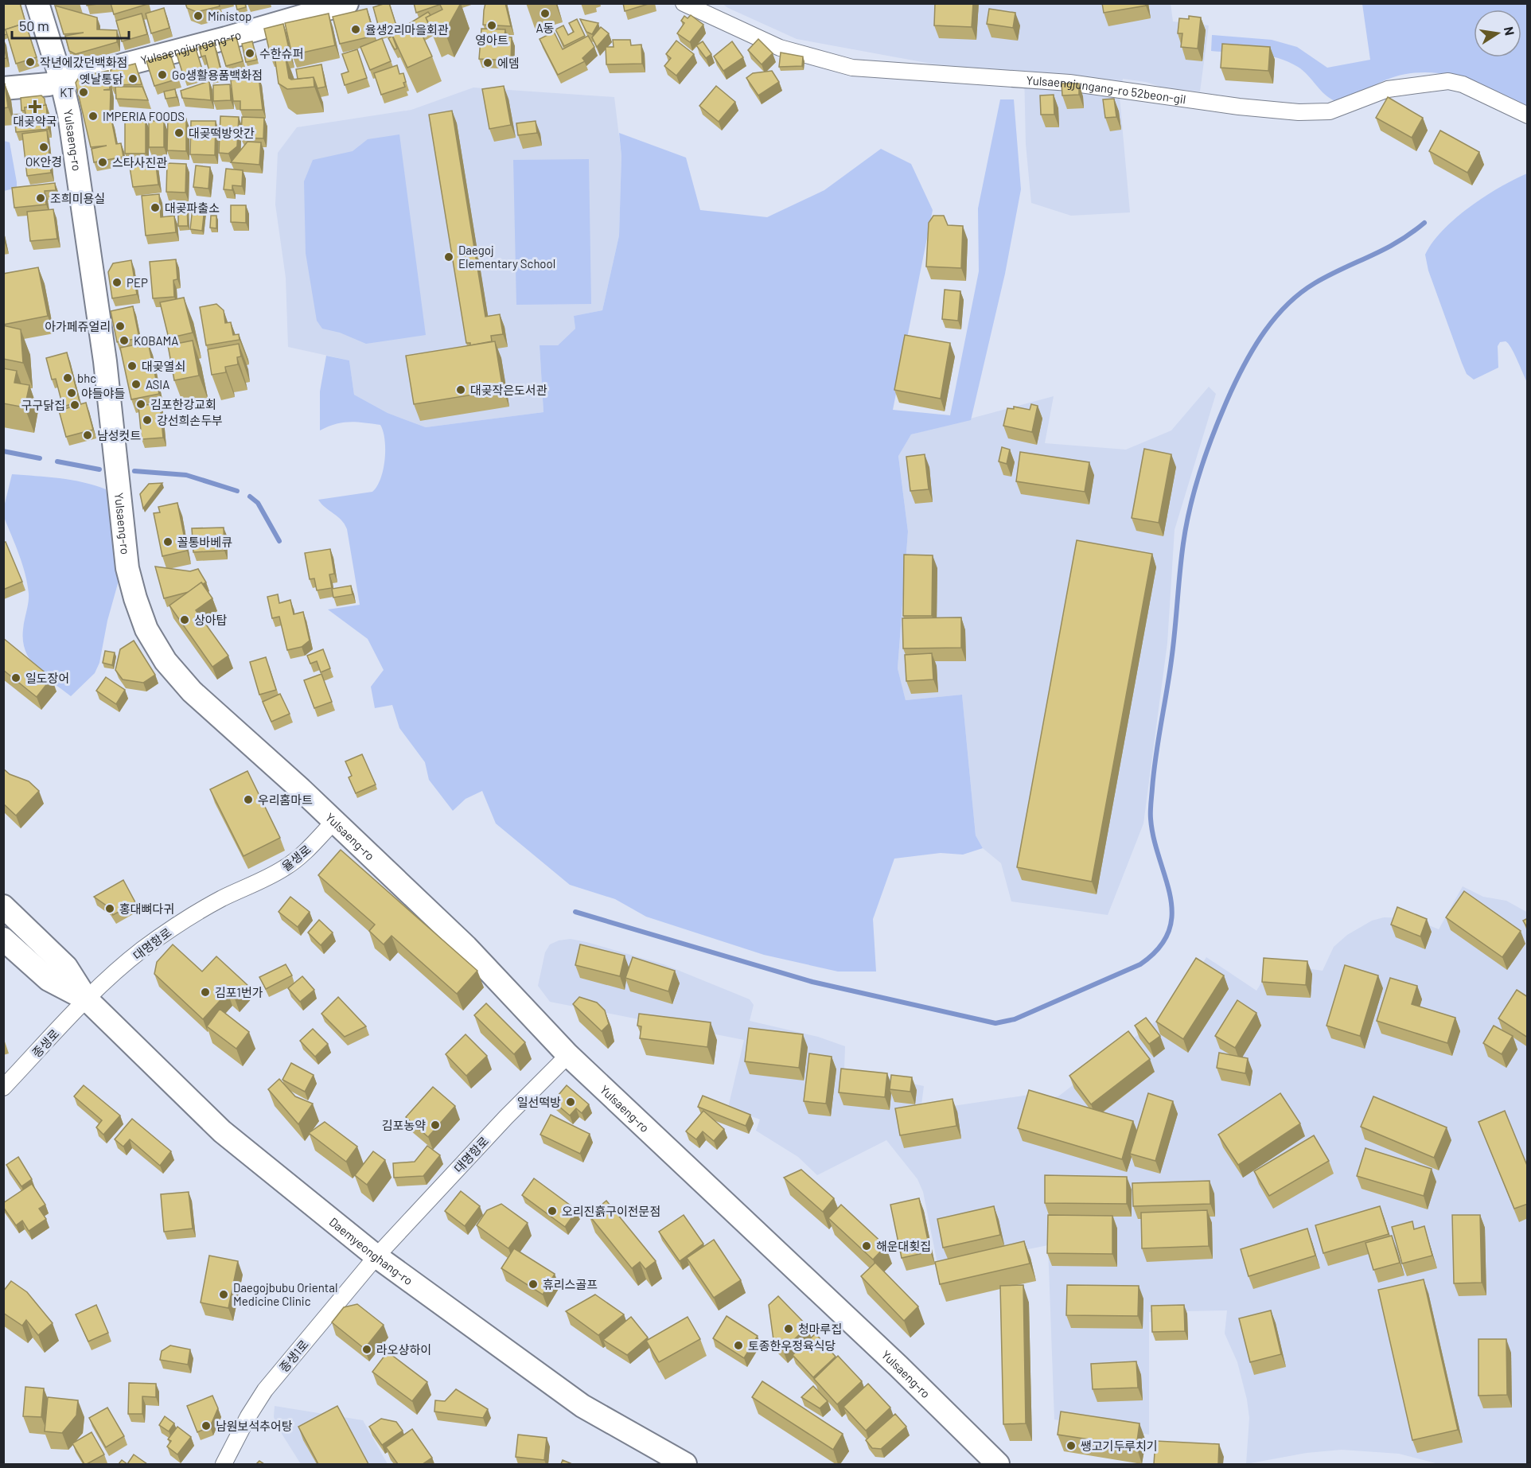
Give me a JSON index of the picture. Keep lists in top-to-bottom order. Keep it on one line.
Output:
{"streets":{"street":["Yulsaengjungang-ro","Yulsaengjungang-ro 52beon-gil","Yulsaeng-ro","율생로","대명항로","종생로","Daemyeonghang-ro","종생1로"]},"crossings":[["Yulsaengjungang-ro","Yulsaeng-ro"],["Yulsaeng-ro","율생로"],["Yulsaeng-ro","대명항로"],["율생로","대명항로"],["대명항로","종생로"],["대명항로","Daemyeonghang-ro"],["대명항로","종생1로"],["종생로","Daemyeonghang-ro"],["Daemyeonghang-ro","종생1로"]],"places":{"other":["A동","Ministop","영아트","율생2리마을회관","수한슈퍼","작년에갔던백화점","에뎀","Go생활용품백화점","옛날통닭","KT","IMPERIA FOODS","대곶떡방앗간","OK안경","스타사진관","조희미용실","대곶파출소","Daegoj Elementary School","PEP","아가페쥬얼리","KOBAMA","대곶열쇠","bhc","ASIA","대곶작은도서관","야들야들","김포한강교회","구구닭집","강선희손두부","남성컷트","꼴통바베큐","상아탑","일도장어","우리홈마트","홍대뼈다귀","김포1번가","일선떡방","김포농약","오리진흙구이전문점","해운대횟집","휴리스골프","Daegojbubu Oriental Medicine Clinic","청마루집","토종한우정육식당","라오샹하이","남원보석추어탕","쌩고기두루치기"],"health":["대곶약국"]},"scale_bar":"50 m","north":"right"}
